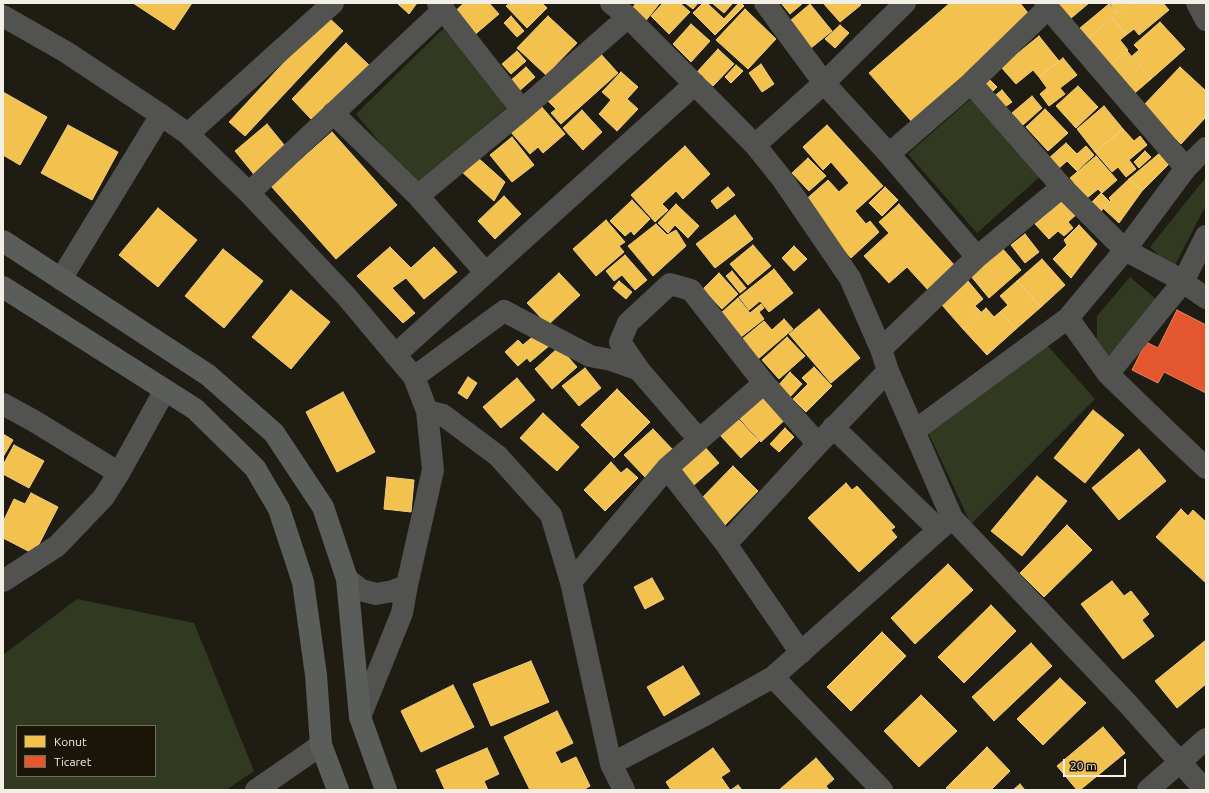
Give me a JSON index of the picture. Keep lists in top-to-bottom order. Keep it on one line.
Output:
{"legend":["Konut","Ticaret"],"scale_bar":"20 m"}
